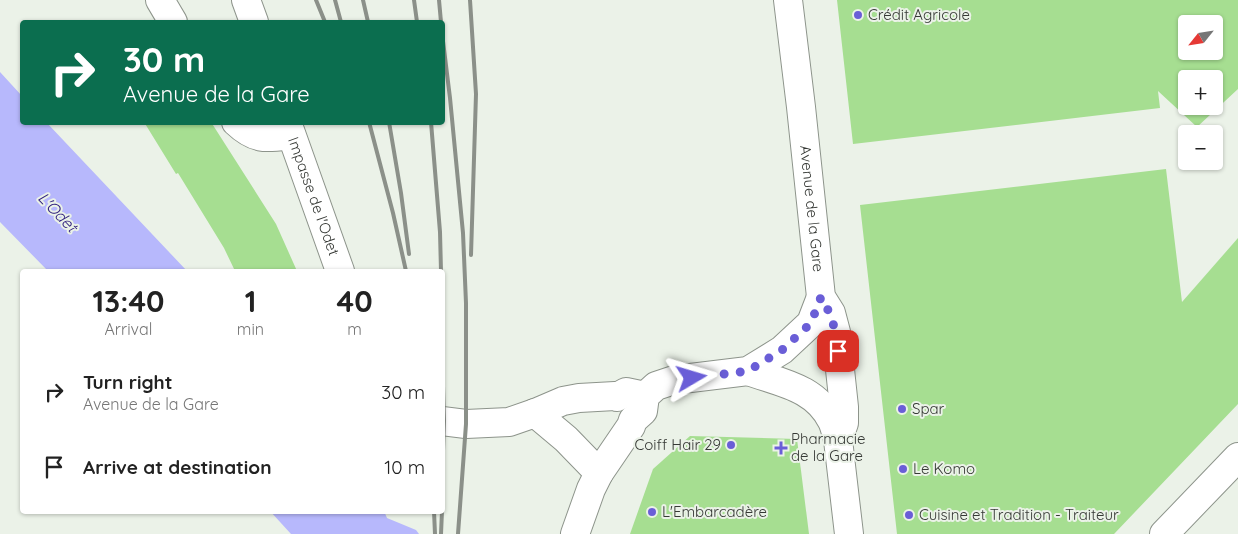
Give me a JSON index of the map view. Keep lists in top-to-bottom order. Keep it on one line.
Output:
{"streets":{"main road":["Impasse de l'Odet","Avenue de la Gare"]},"water":["L'Odet"],"places":{"other":["Crédit Agricole","Spar","Coiff Hair 29","Le Komo","L'Embarcadère","Cuisine et Tradition - Traiteur"],"health":["Pharmacie de la Gare"]},"north":"bottom left","page":{"map_buttons":["+","−"],"turn":["30 m","Avenue de la Gare"],"eta":["13:40","Arrival","1","min","40","m"],"list":[{"name":"Turn right","note":"Avenue de la Gare","value":"30 m"},{"name":"Arrive at destination","value":"10 m"}]}}
